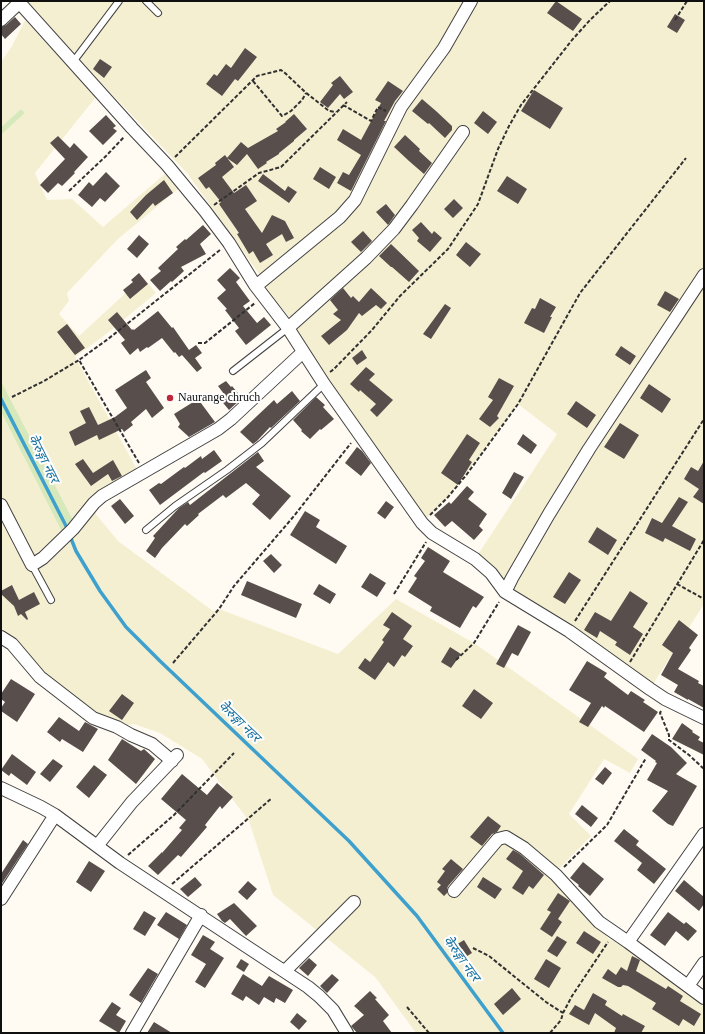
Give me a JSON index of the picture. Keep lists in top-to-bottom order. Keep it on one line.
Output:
{"water":["केेरुङ्गा नहर"],"places":["Naurange chruch"]}
